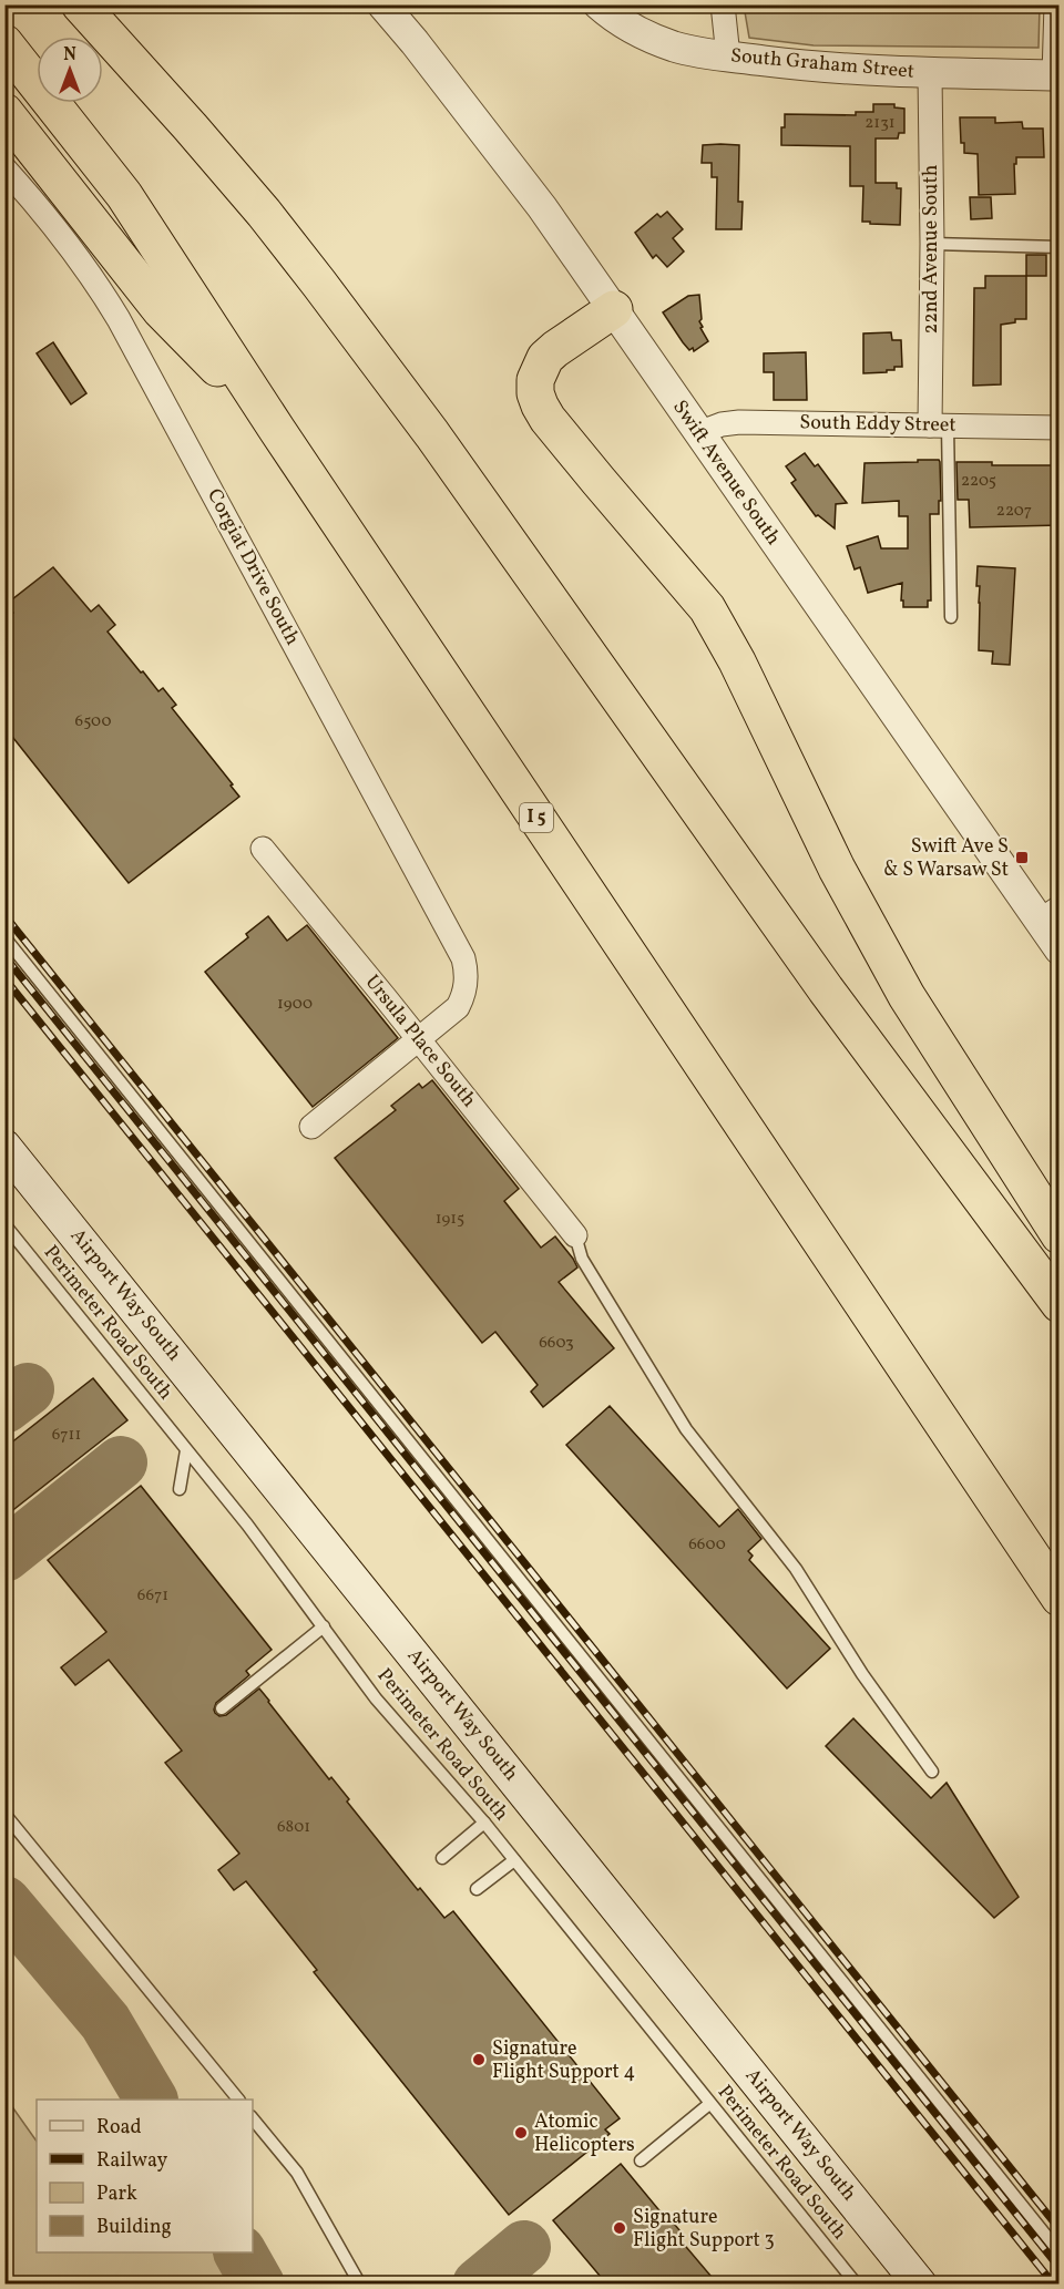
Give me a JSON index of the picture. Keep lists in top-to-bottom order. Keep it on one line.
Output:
{"streets":{"highway":["I 5"],"main road":["Airport Way South"],"street":["South Graham Street","22nd Avenue South","South Eddy Street","Swift Avenue South","Corgiat Drive South","Ursula Place South"],"lane":["Perimeter Road South"]},"crossings":[["South Graham Street","22nd Avenue South"],["22nd Avenue South","South Eddy Street"],["South Eddy Street","Swift Avenue South"],["Corgiat Drive South","Ursula Place South"]],"places":{"transit":["Swift Ave S & S Warsaw St"],"other":["Signature Flight Support 4","Atomic Helicopters","Signature Flight Support 3"]},"house_numbers":["2131","2205","2207","6500","1900","1915","6603","6711","6600","6671","6801"],"legend":["Road","Railway","Park","Building"],"north":"top"}
